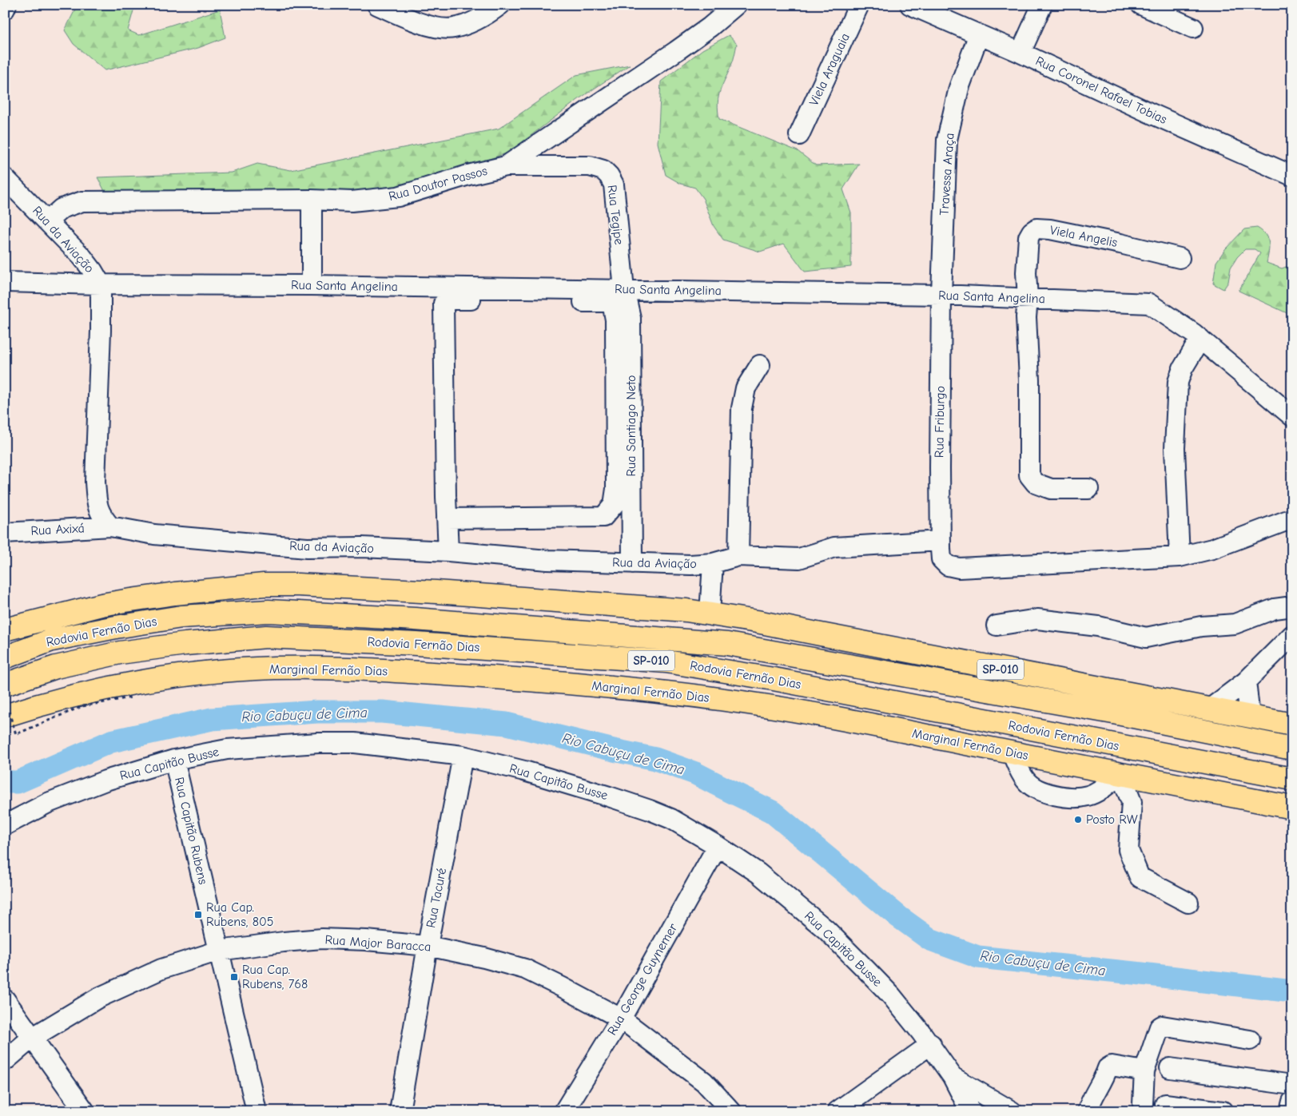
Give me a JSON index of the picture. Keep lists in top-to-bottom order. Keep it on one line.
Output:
{"streets":{"highway":["Rodovia Fernão Dias","SP-010","Marginal Fernão Dias"],"street":["Viela Araguaia","Rua Coronel Rafael Tobias","Travessa Araça","Rua Doutor Passos","Rua Tegipe","Viela Angelis","Rua da Aviação","Rua Santa Angelina","Rua Friburgo","Rua Santiago Neto","Rua Axixá","Rua Capitão Busse","Rua Capitão Rubens","Rua Tacuré","Rua Major Baracca","Rua George Guynemer"]},"crossings":[["Rua Coronel Rafael Tobias","Travessa Araça"],["Travessa Araça","Rua Santa Angelina"],["Travessa Araça","Rua Friburgo"],["Rua Doutor Passos","Rua Tegipe"],["Rua Doutor Passos","Rua da Aviação"],["Rua Tegipe","Rua Santa Angelina"],["Rua Tegipe","Rua Santiago Neto"],["Viela Angelis","Rua Santa Angelina"],["Rua da Aviação","Rua Santa Angelina"],["Rua da Aviação","Rua Friburgo"],["Rua da Aviação","Rua Santiago Neto"],["Rua da Aviação","Rua Axixá"],["Rua Santa Angelina","Rua Friburgo"],["Rua Santa Angelina","Rua Santiago Neto"],["Rua Capitão Busse","Rua Capitão Rubens"],["Rua Capitão Busse","Rua Tacuré"],["Rua Capitão Busse","Rua George Guynemer"],["Rua Capitão Rubens","Rua Major Baracca"],["Rua Tacuré","Rua Major Baracca"],["Rua Major Baracca","Rua George Guynemer"]],"water":["Rio Cabuçu de Cima"],"places":{"other":["Posto RW"],"transit":["Rua Cap. Rubens, 805","Rua Cap. Rubens, 768"]}}
